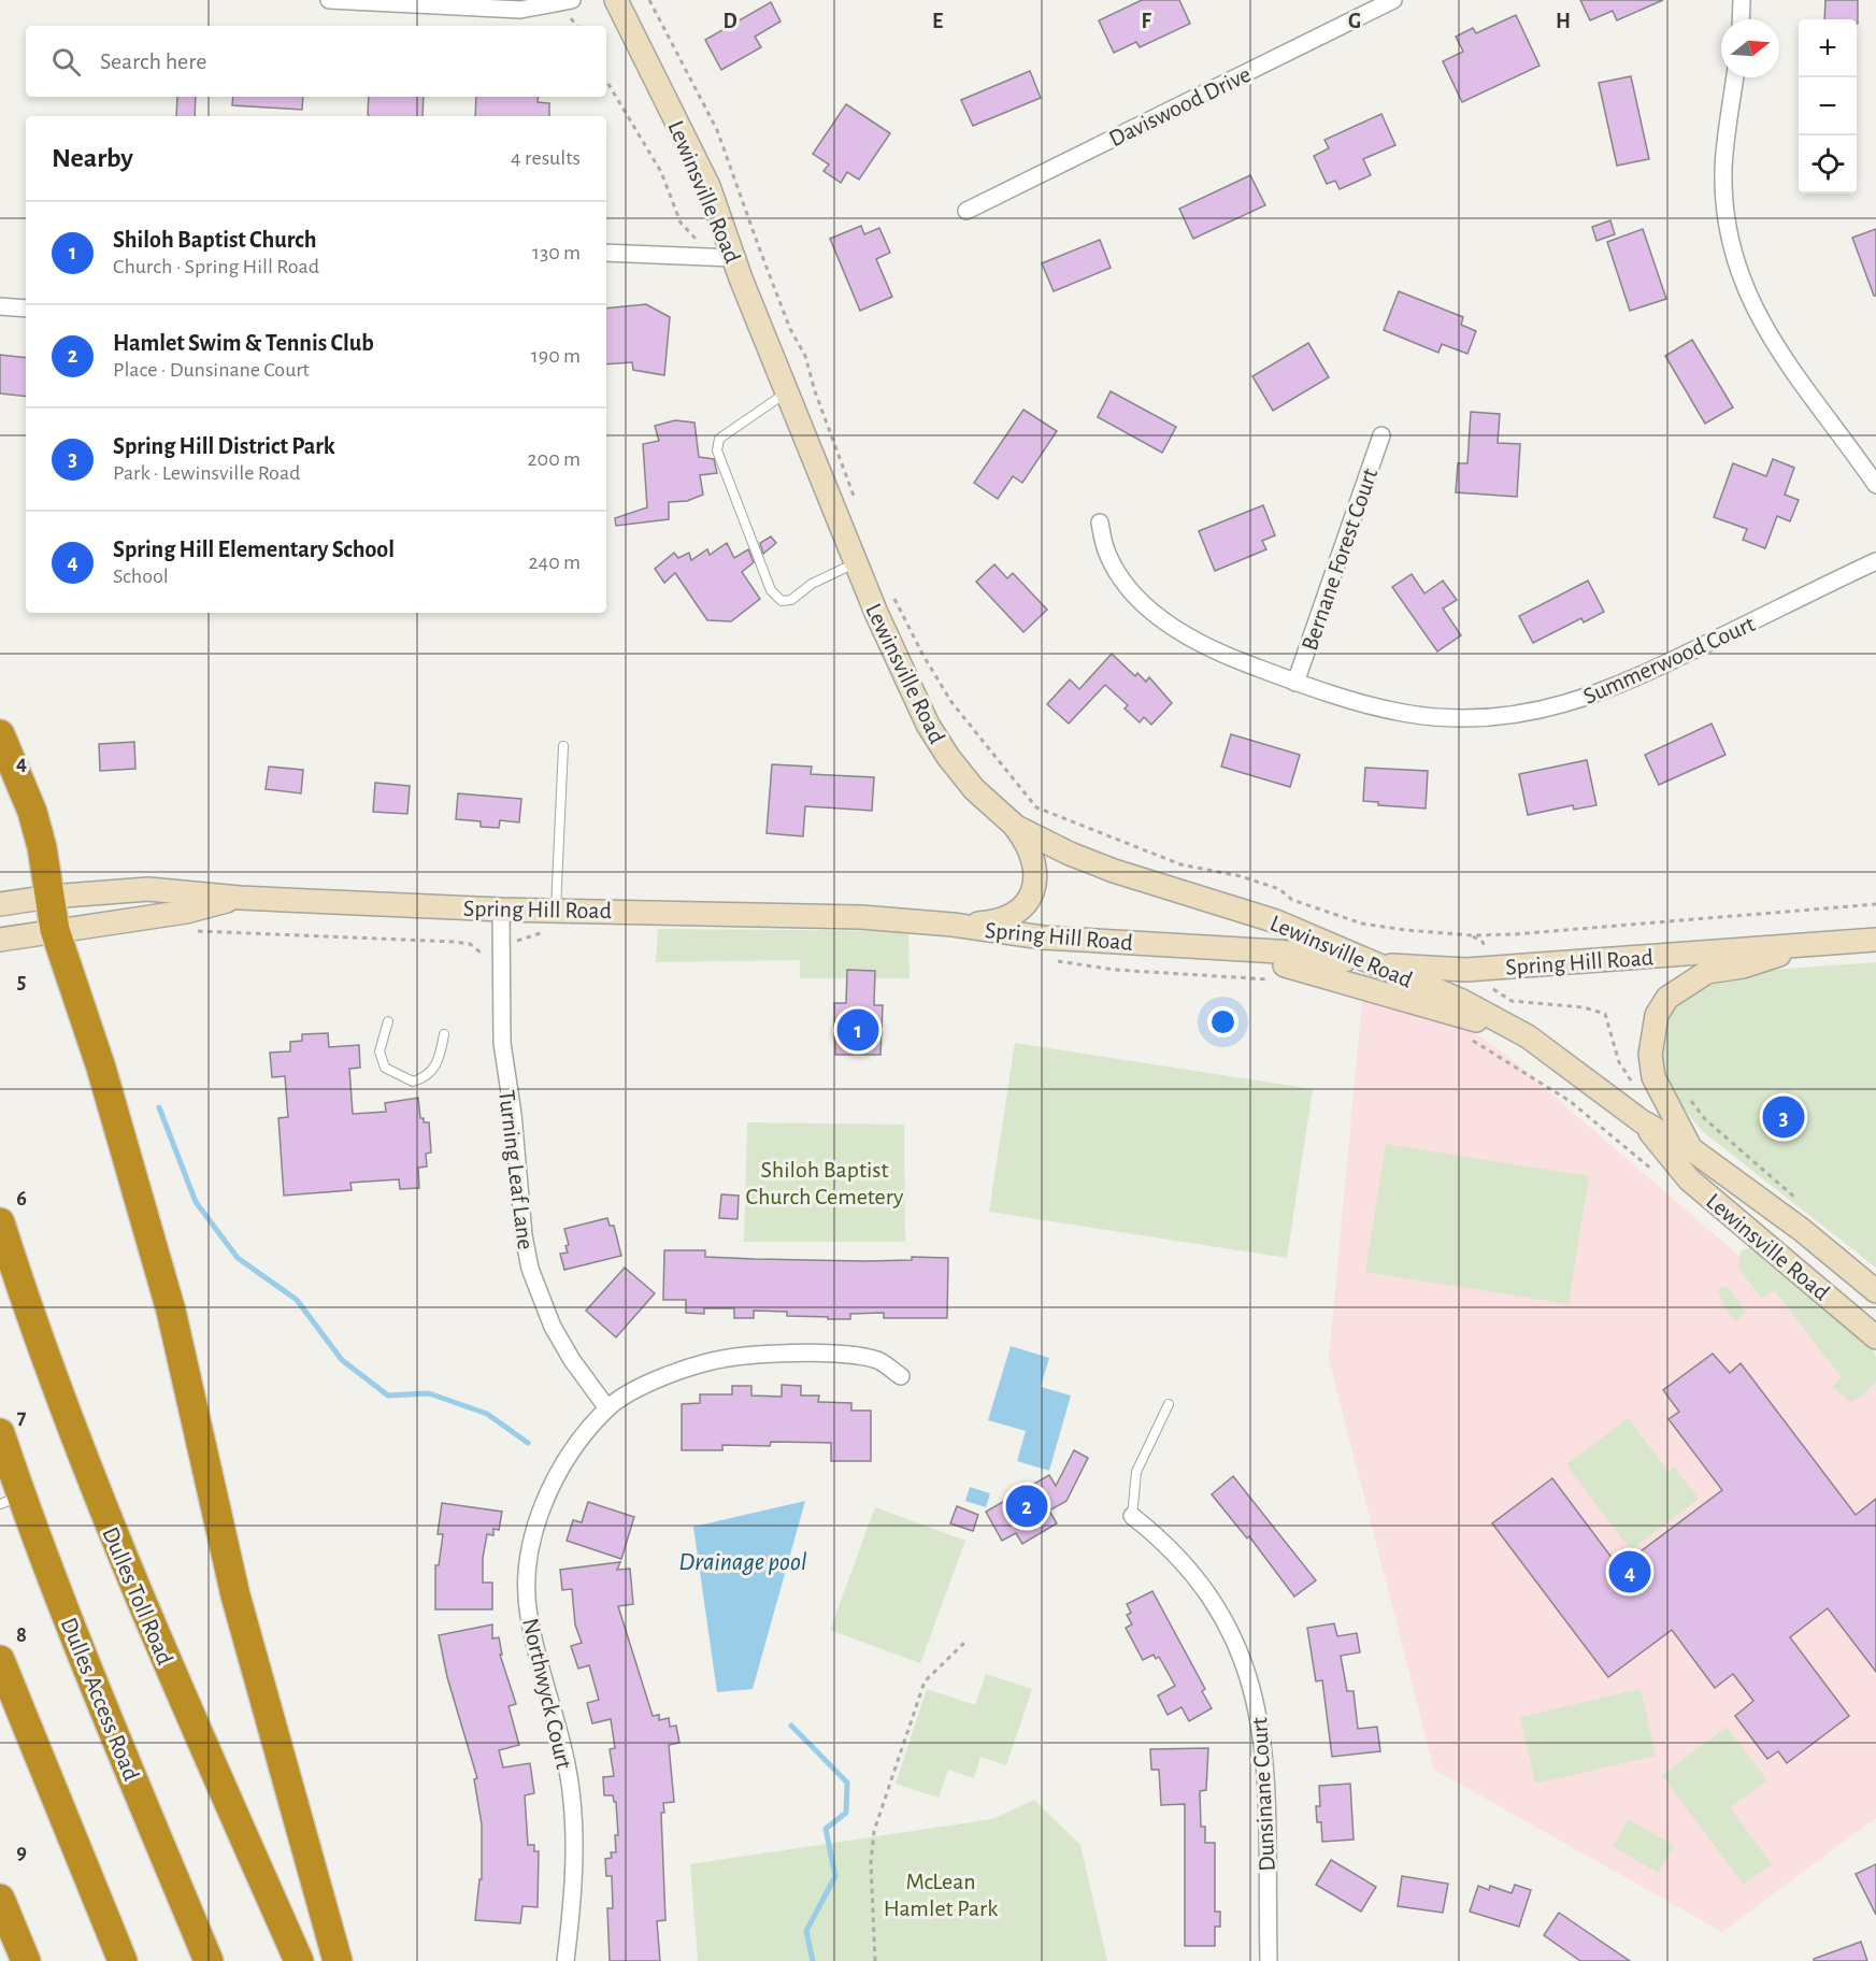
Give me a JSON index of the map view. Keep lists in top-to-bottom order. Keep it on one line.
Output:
{"streets":{"highway":["Dulles Toll Road","Dulles Access Road"],"main road":["Lewinsville Road","Spring Hill Road"],"street":["Daviswood Drive","Bernane Forest Court","Summerwood Court","Turning Leaf Lane","Northwyck Court","Dunsinane Court"]},"crossings":[["Lewinsville Road","Spring Hill Road"],["Bernane Forest Court","Summerwood Court"],["Spring Hill Road","Turning Leaf Lane"],["Turning Leaf Lane","Northwyck Court"]],"water":["Drainage pool"],"parks":["Shiloh Baptist Church Cemetery","McLean Hamlet Park"],"north":"right","page":{"map_buttons":["+","−"],"search":"Search here","heading":["Nearby","4 results"],"list":[{"mark":"1","name":"Shiloh Baptist Church","note":"Church · Spring Hill Road","value":"130 m"},{"mark":"2","name":"Hamlet Swim & Tennis Club","note":"Place · Dunsinane Court","value":"190 m"},{"mark":"3","name":"Spring Hill District Park","note":"Park · Lewinsville Road","value":"200 m"},{"mark":"4","name":"Spring Hill Elementary School","note":"School","value":"240 m"}],"pins":["1","3","2","4"]},"grid":{"columns":["D","E","F","G","H"],"rows":["4","5","6","7","8","9"]}}
